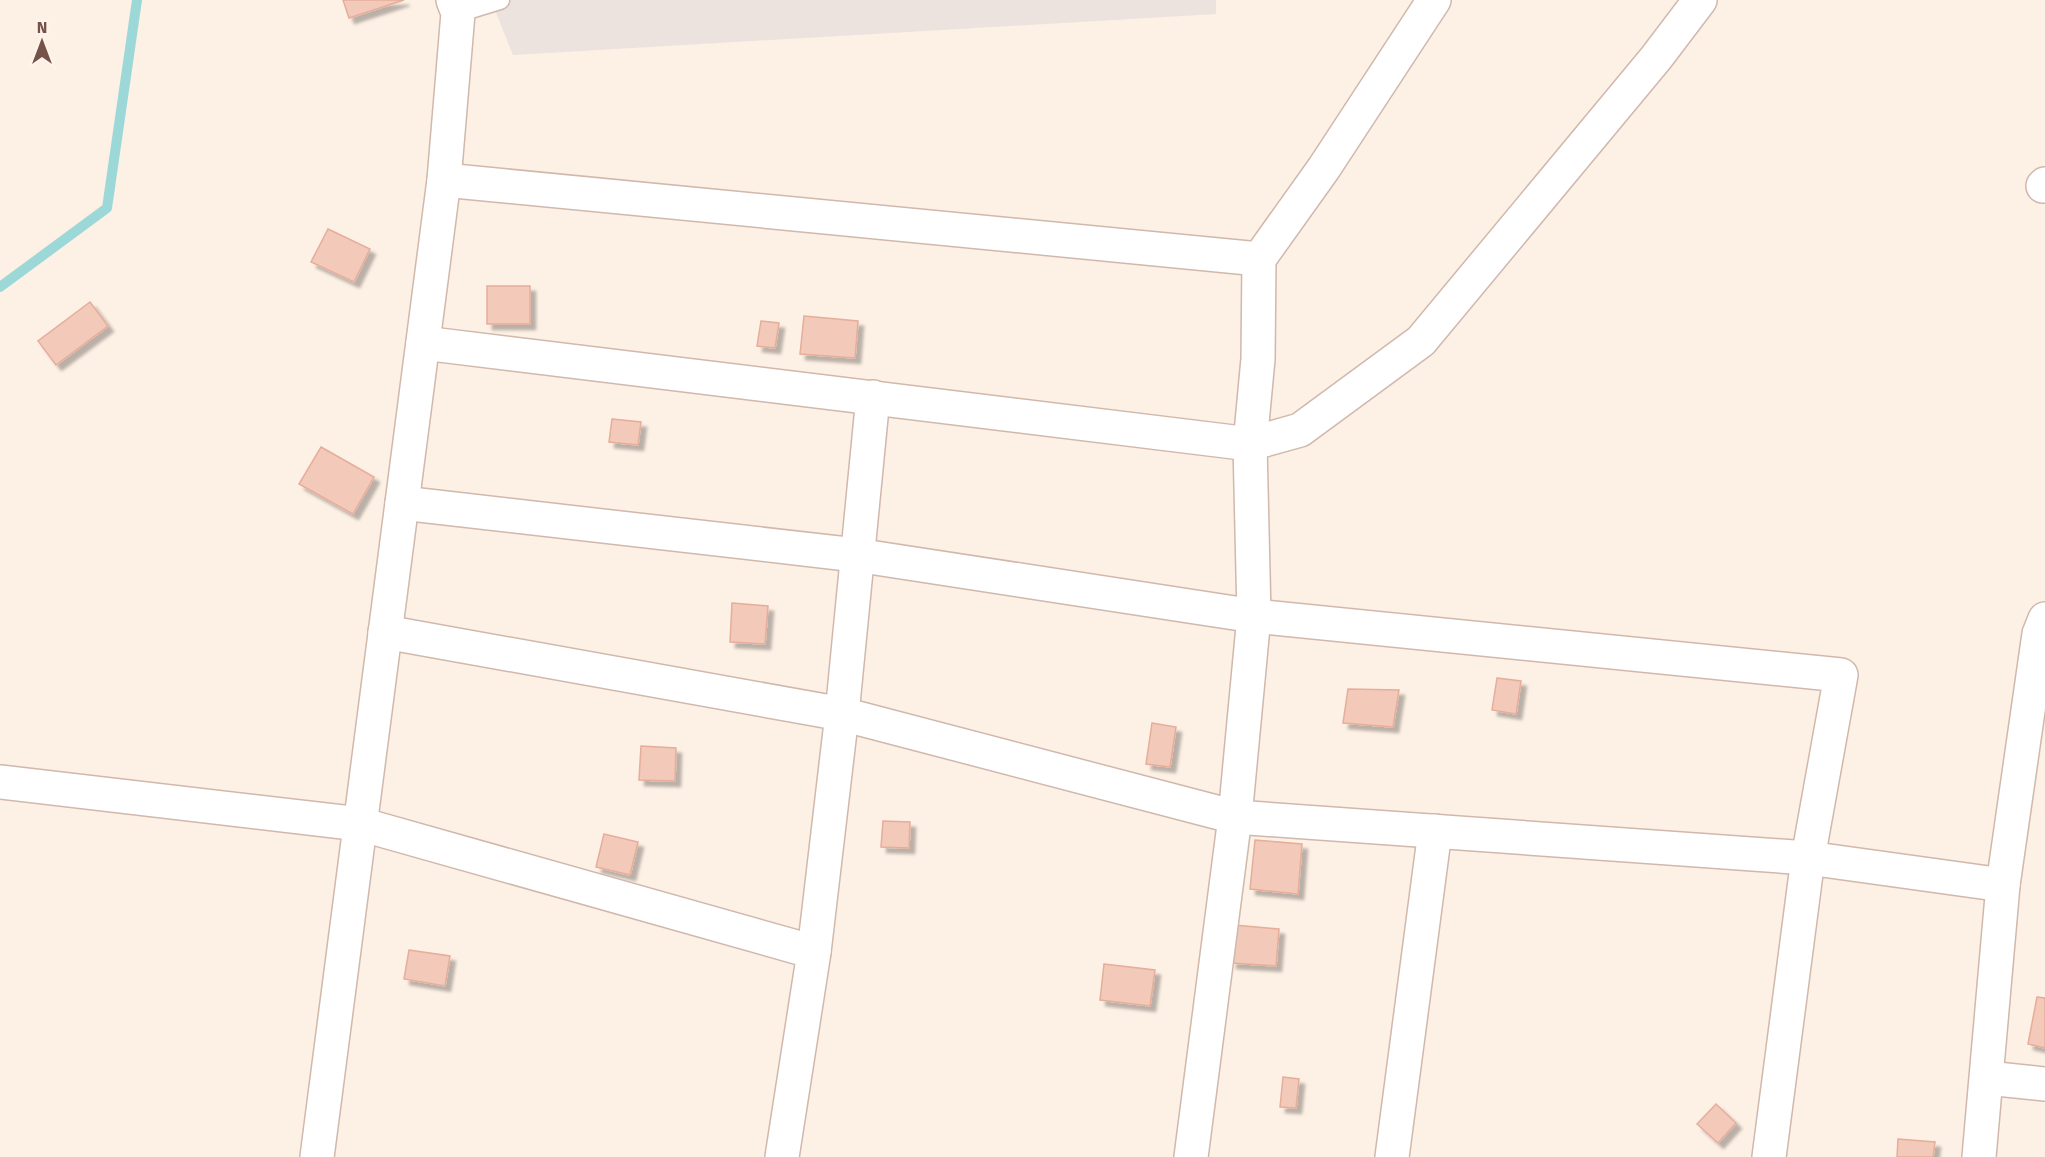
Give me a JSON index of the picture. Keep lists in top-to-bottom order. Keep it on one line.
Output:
{"north":"top"}
